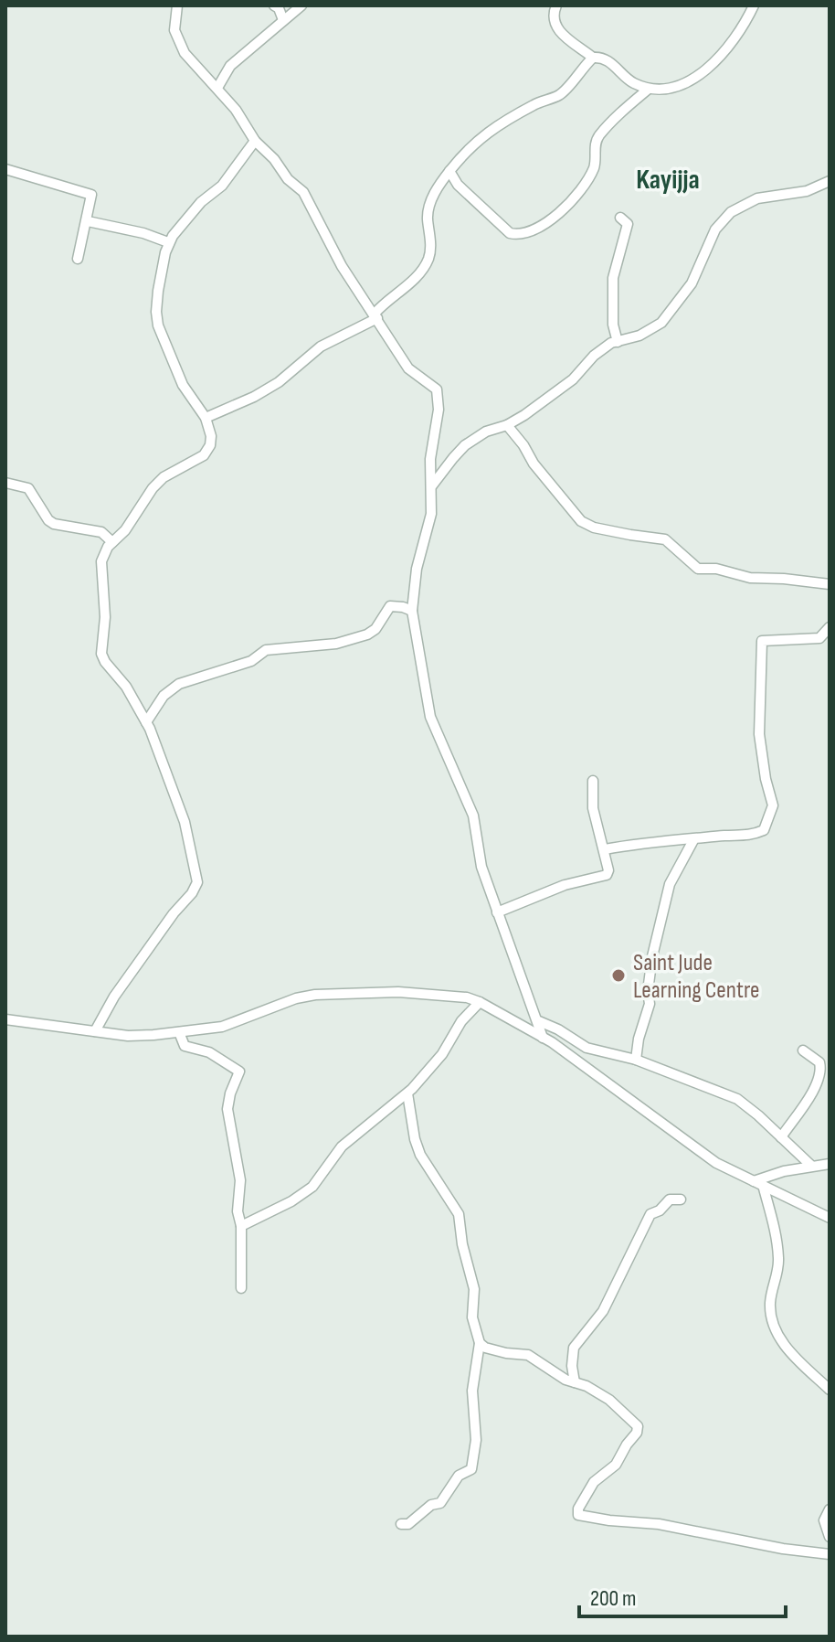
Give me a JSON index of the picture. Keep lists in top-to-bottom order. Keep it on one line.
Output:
{"districts":["Kayijja"],"places":["Saint Jude Learning Centre"],"scale_bar":"200 m"}
